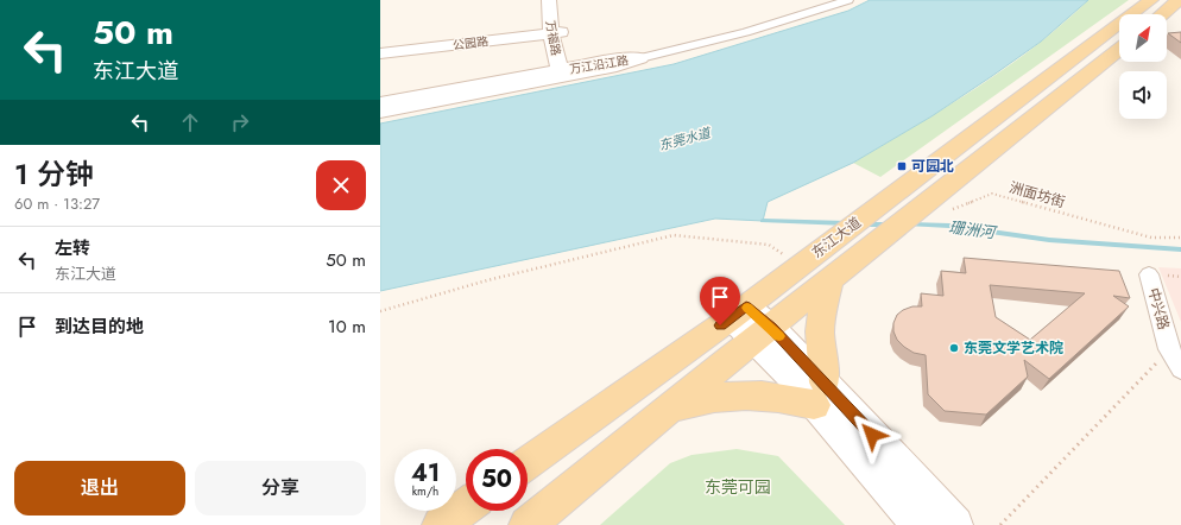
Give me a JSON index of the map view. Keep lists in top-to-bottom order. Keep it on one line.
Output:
{"streets":{"main road":["东江大道"],"street":["万福路","公园路","万江沿江路","中兴路"],"path":["洲面坊街"]},"crossings":[["万福路","公园路"],["万福路","万江沿江路"]],"water":["东莞水道","珊洲河"],"parks":["东莞可园"],"places":{"transit":["可园北"],"other":["东莞文学艺术院"]},"north":"top right","page":{"turn":["50 m","东江大道"],"heading":["1 分钟","60 m · 13:27"],"list":[{"name":"左转","note":"东江大道","value":"50 m"},{"name":"到达目的地","value":"10 m"}],"speed":"41 km/h","limit":"50","buttons":["退出","分享"]}}
